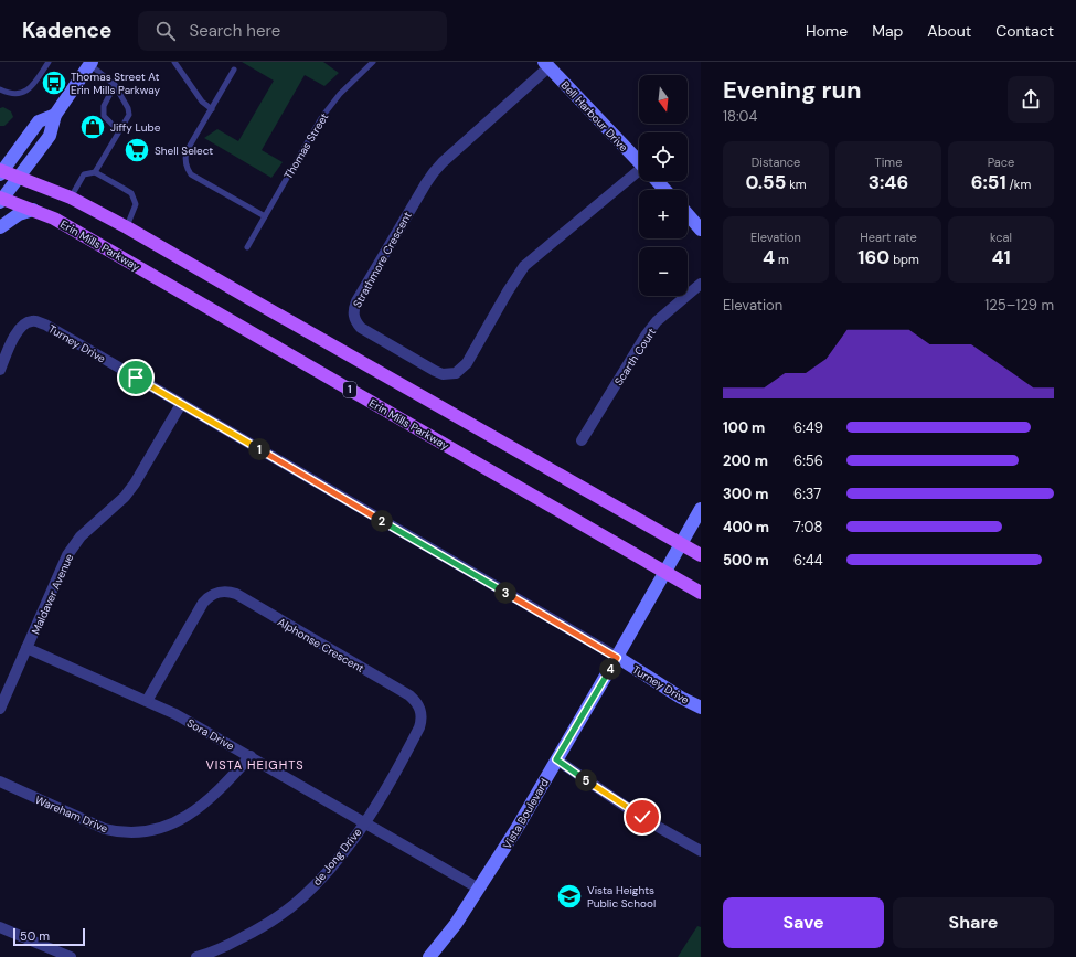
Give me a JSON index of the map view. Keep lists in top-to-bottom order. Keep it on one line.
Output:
{"streets":{"main road":["Erin Mills Parkway","1"],"street":["Bell Harbour Drive","Strathmore Crescent","Turney Drive","Scarth Court","Maldaver Avenue","Alphonse Crescent","Sora Drive","Wareham Drive","Vista Boulevard","de Jong Drive"],"lane":["Thomas Street"]},"crossings":[["Bell Harbour Drive","Strathmore Crescent"],["Erin Mills Parkway","Vista Boulevard"],["Turney Drive","Maldaver Avenue"],["Turney Drive","Vista Boulevard"],["Maldaver Avenue","Sora Drive"],["Alphonse Crescent","Sora Drive"],["Alphonse Crescent","de Jong Drive"],["Sora Drive","Wareham Drive"],["Sora Drive","Vista Boulevard"],["Sora Drive","de Jong Drive"]],"districts":["VISTA HEIGHTS"],"places":{"bus stop":["Thomas Street At Erin Mills Parkway"],"shop":["Jiffy Lube"],"supermarket":["Shell Select"],"school or university":["Vista Heights Public School"]},"scale_bar":"50 m","north":"bottom","page":{"header":"Kadence","search":"Search here","nav":["Home","Map","About","Contact"],"heading":["Evening run","18:04"],"map_buttons":["+","−"],"stats":[["Distance","0.55 km"],["Time","3:46"],["Pace","6:51 /km"],["Elevation","4 m"],["Heart rate","160 bpm"],["kcal","41"]],"chart":["Elevation","125–129 m"],"list":[{"name":"100 m","note":"6:49"},{"name":"200 m","note":"6:56"},{"name":"300 m","note":"6:37"},{"name":"400 m","note":"7:08"},{"name":"500 m","note":"6:44"}],"pins":["1","2","3","4","5"],"buttons":["Save","Share"],"scale":"50 m"}}
